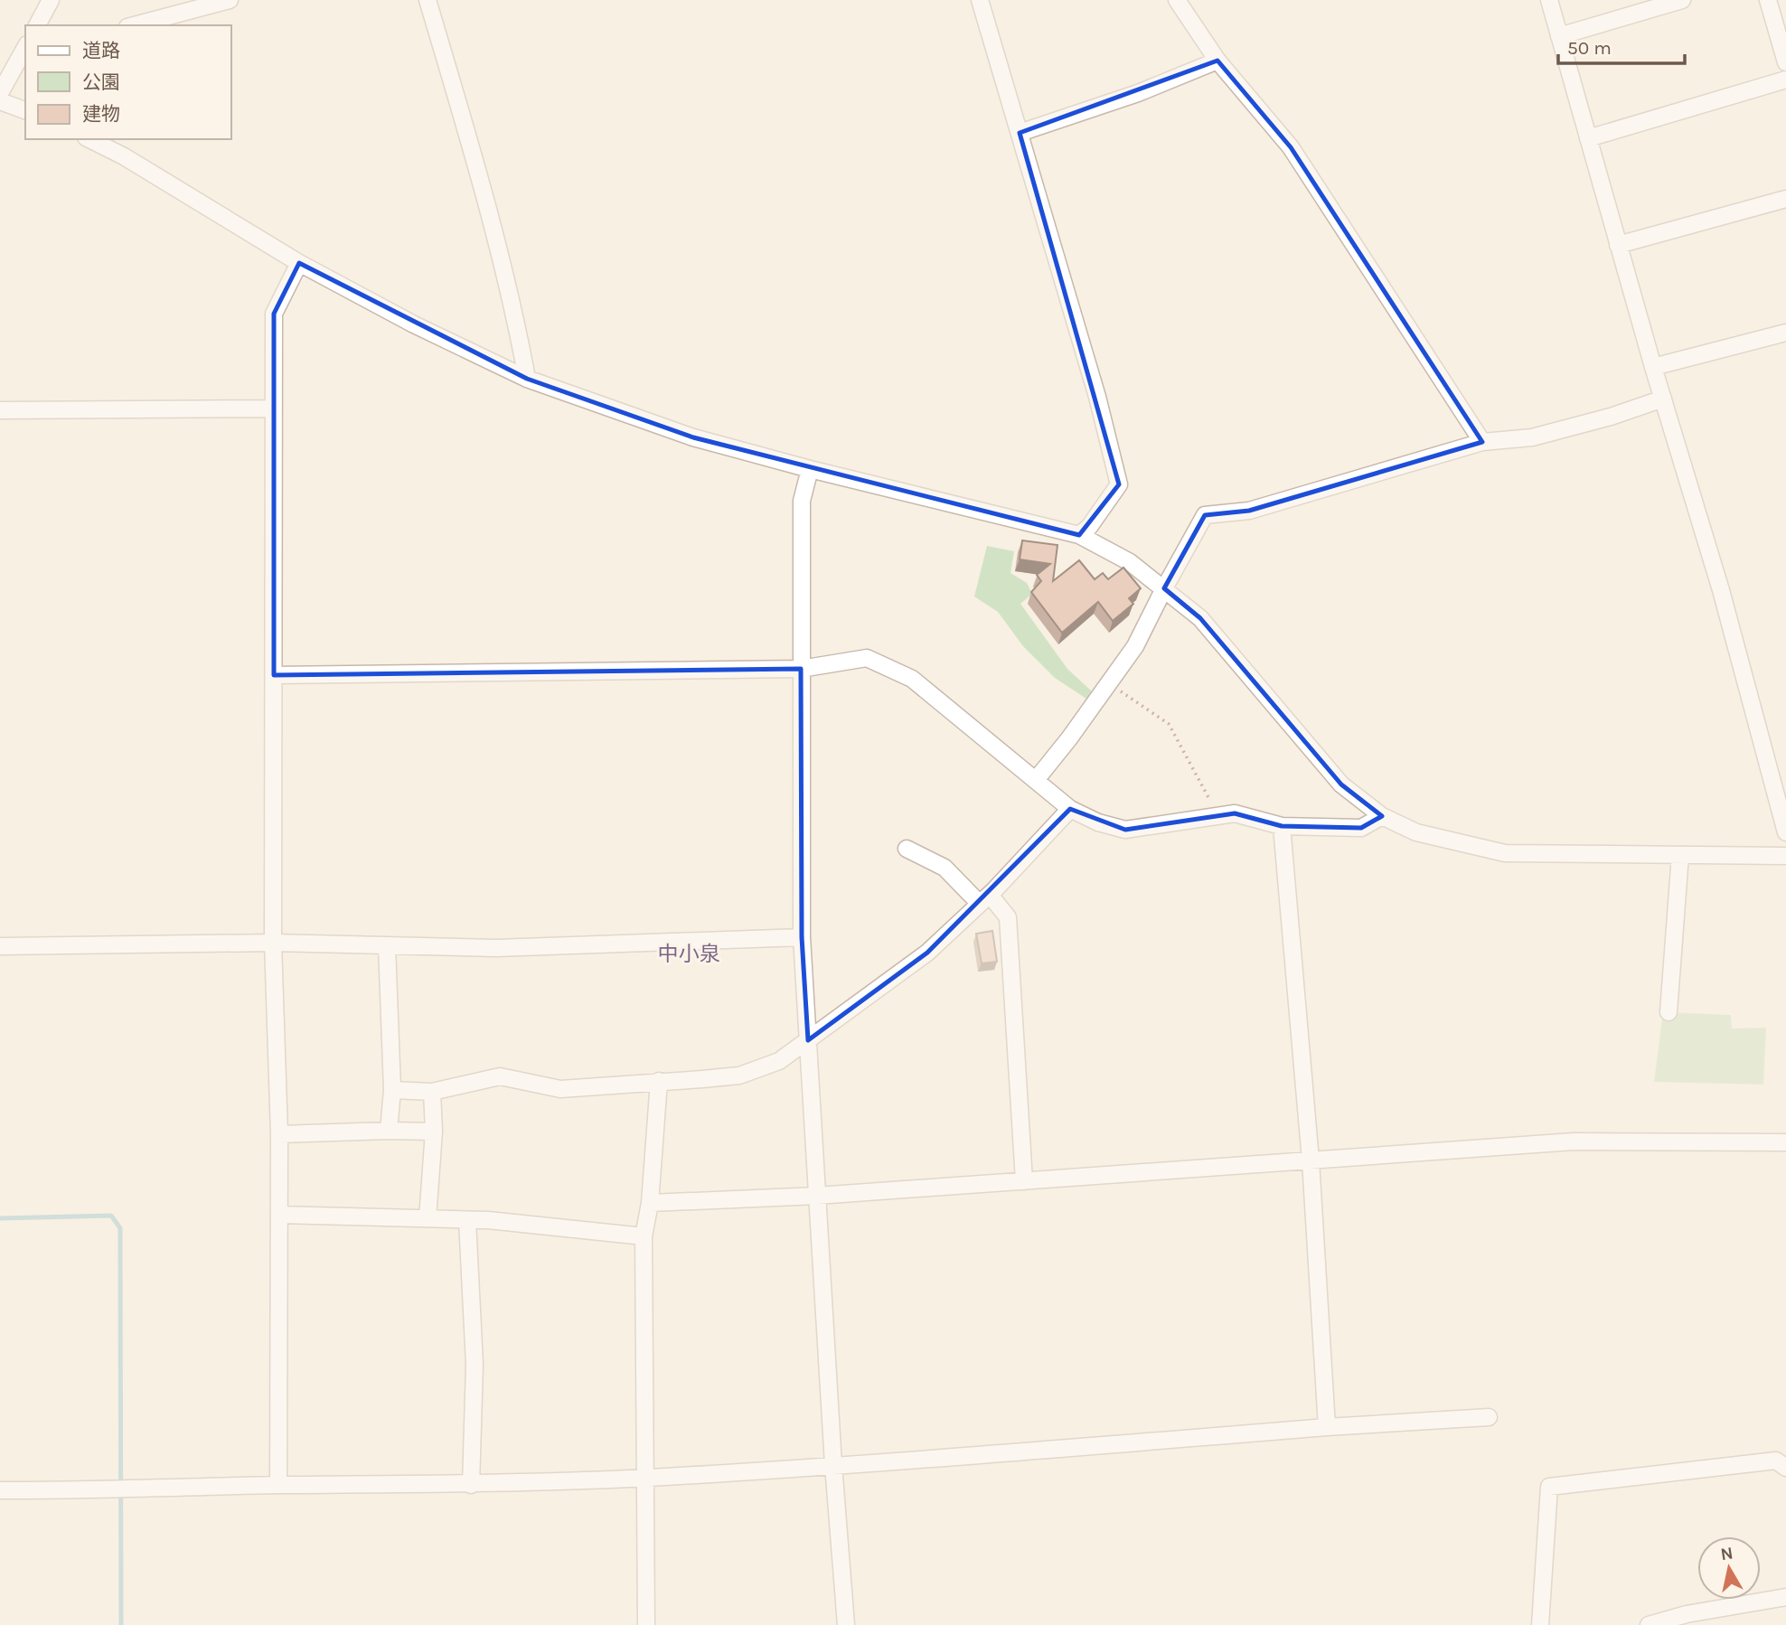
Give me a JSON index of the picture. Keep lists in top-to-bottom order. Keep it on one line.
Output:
{"districts":["中小泉"],"legend":["道路","公園","建物"],"scale_bar":"50 m","north":"top"}
